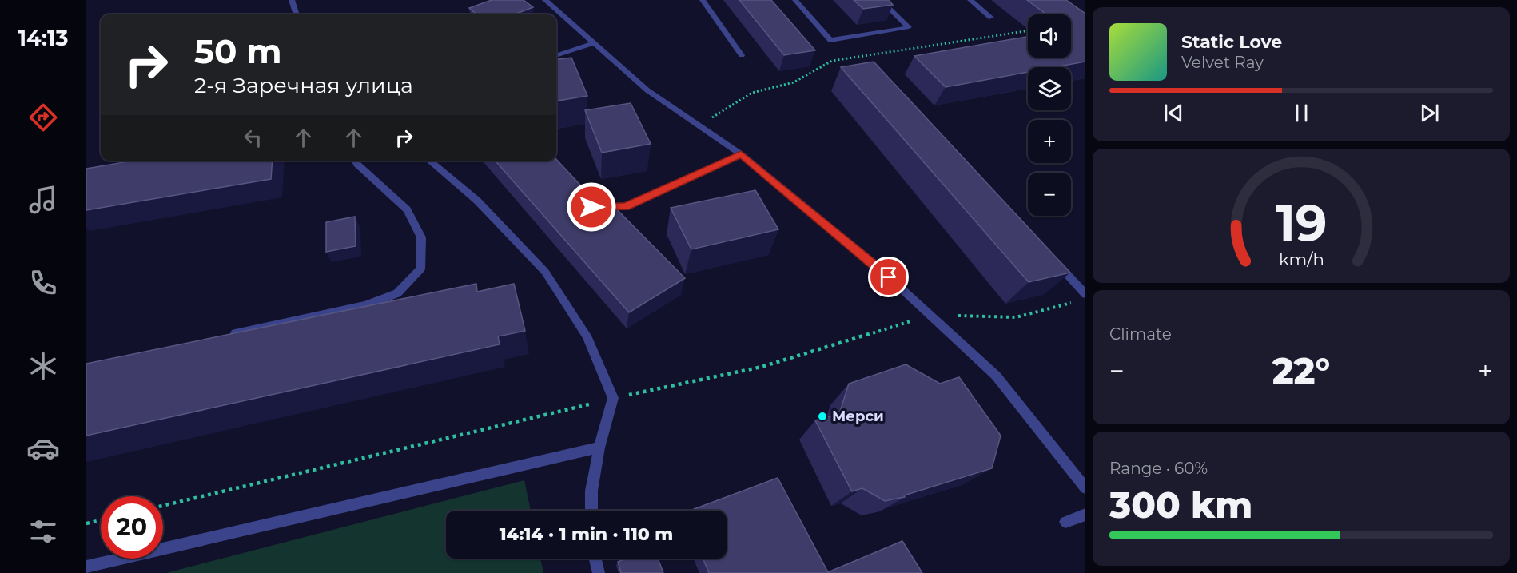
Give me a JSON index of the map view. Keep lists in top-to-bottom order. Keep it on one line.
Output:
{"places":["Мерси"],"page":{"tabs":"14:13","map_buttons":["+","−"],"turn":["50 m","2-я Заречная улица"],"song":["Static Love","Velvet Ray"],"tile":["Climate",["Range · 60%","300 km"]],"heat":["−","22°","+"],"limit":"20","trip":"14:14 · 1 min · 110 m","gauge":["19","km/h"]}}
